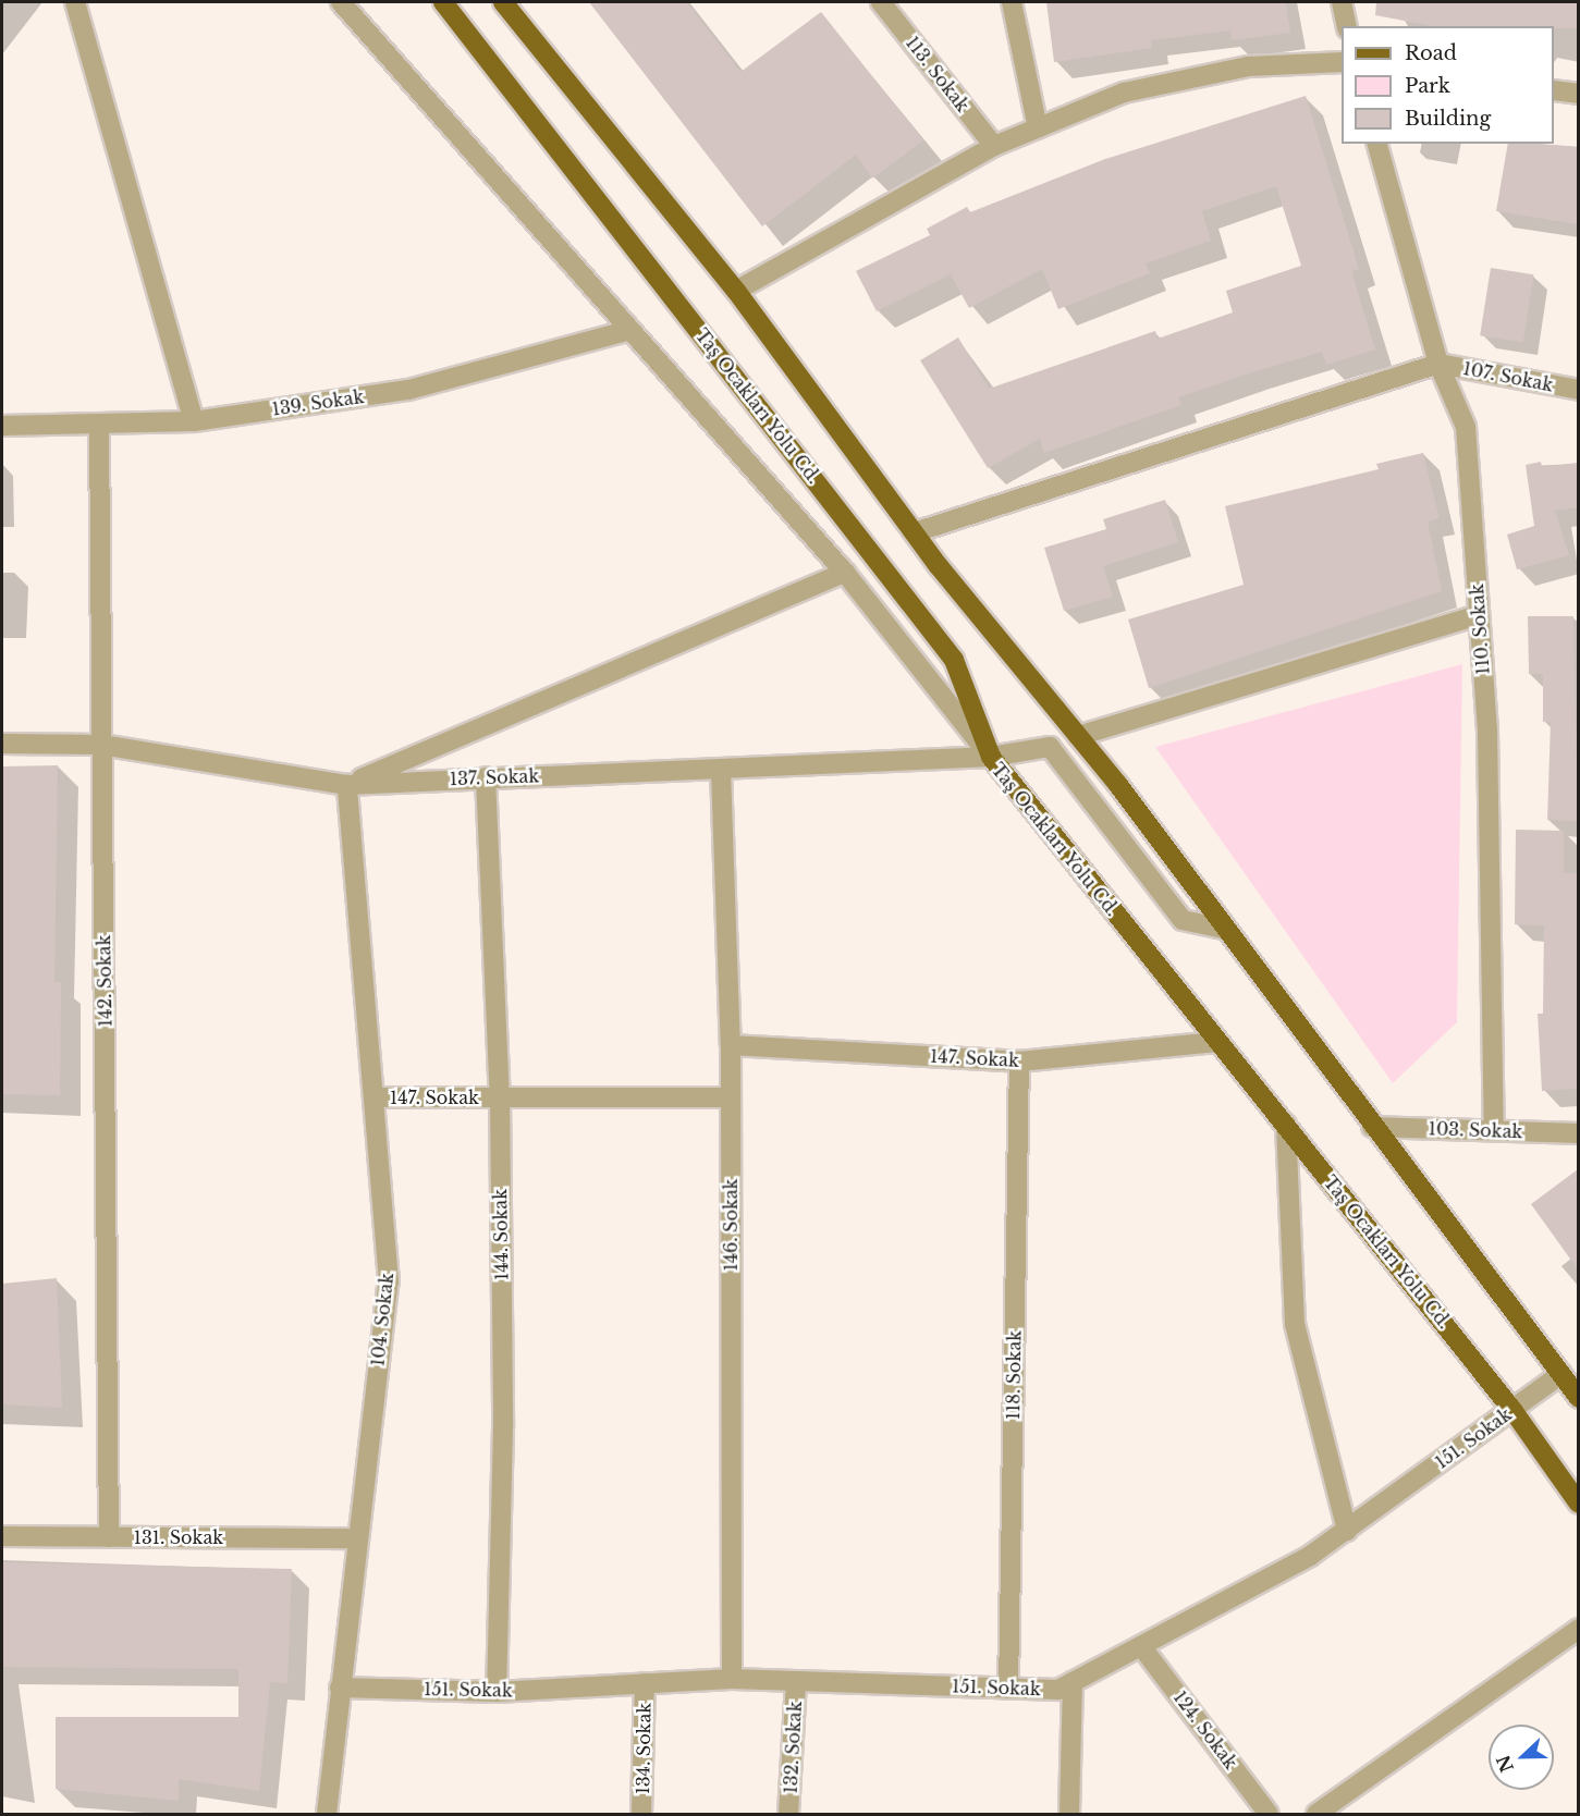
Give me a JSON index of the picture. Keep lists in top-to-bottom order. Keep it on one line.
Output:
{"streets":{"main road":["Taş Ocakları Yolu Cd."],"street":["113. Sokak","107. Sokak","139. Sokak","110. Sokak","137. Sokak","142. Sokak","147. Sokak","103. Sokak","146. Sokak","144. Sokak","104. Sokak","118. Sokak","151. Sokak","131. Sokak","124. Sokak","132. Sokak","134. Sokak"]},"crossings":[["107. Sokak","110. Sokak"],["139. Sokak","142. Sokak"],["Taş Ocakları Yolu Cd.","137. Sokak"],["Taş Ocakları Yolu Cd.","147. Sokak"],["Taş Ocakları Yolu Cd.","151. Sokak"],["110. Sokak","103. Sokak"],["137. Sokak","142. Sokak"],["137. Sokak","146. Sokak"],["137. Sokak","144. Sokak"],["137. Sokak","104. Sokak"],["142. Sokak","131. Sokak"],["147. Sokak","146. Sokak"],["147. Sokak","144. Sokak"],["147. Sokak","104. Sokak"],["147. Sokak","118. Sokak"],["146. Sokak","151. Sokak"],["144. Sokak","151. Sokak"],["104. Sokak","151. Sokak"],["104. Sokak","131. Sokak"],["118. Sokak","151. Sokak"],["151. Sokak","124. Sokak"],["151. Sokak","132. Sokak"],["151. Sokak","134. Sokak"]],"legend":["Road","Park","Building"],"north":"left"}
